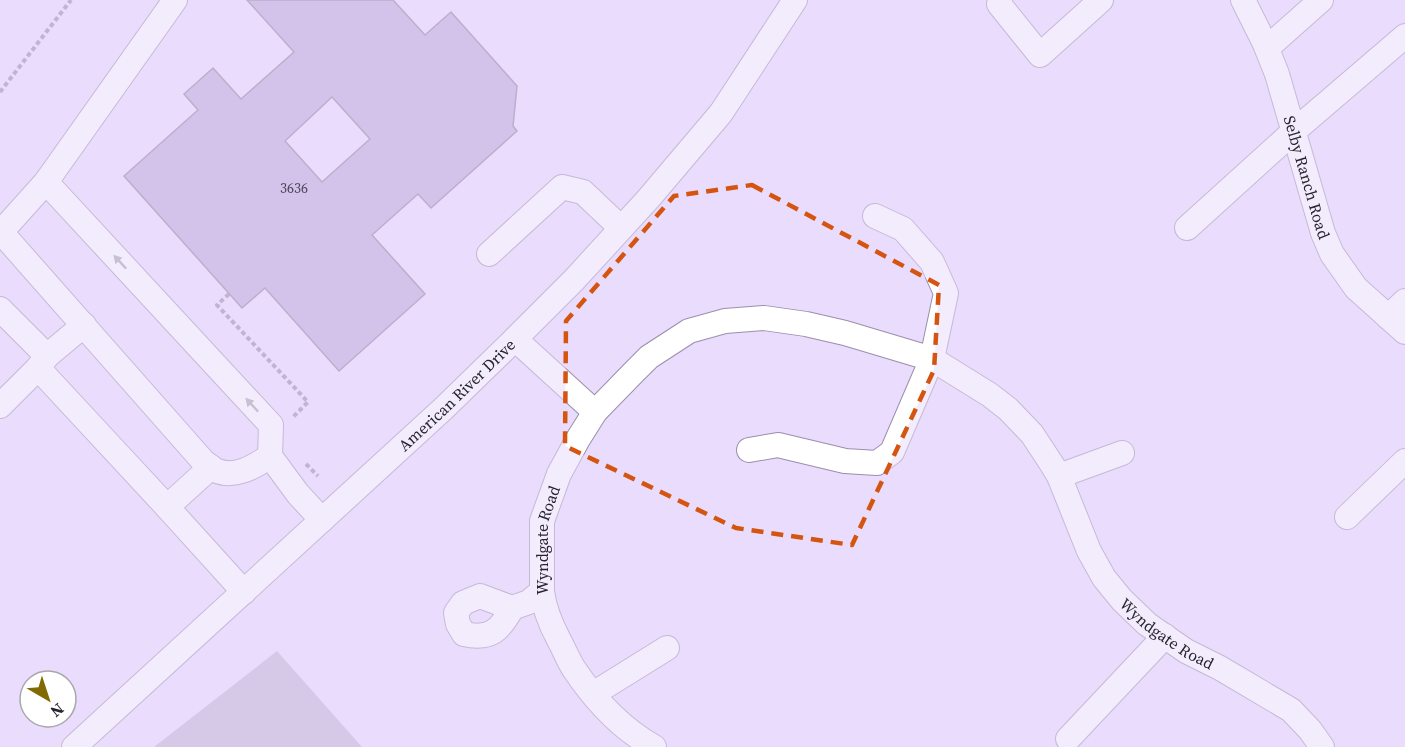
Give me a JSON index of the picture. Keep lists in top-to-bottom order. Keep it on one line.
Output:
{"streets":{"street":["Selby Ranch Road","American River Drive","Wyndgate Road"]},"house_numbers":["3636"],"north":"bottom right"}
